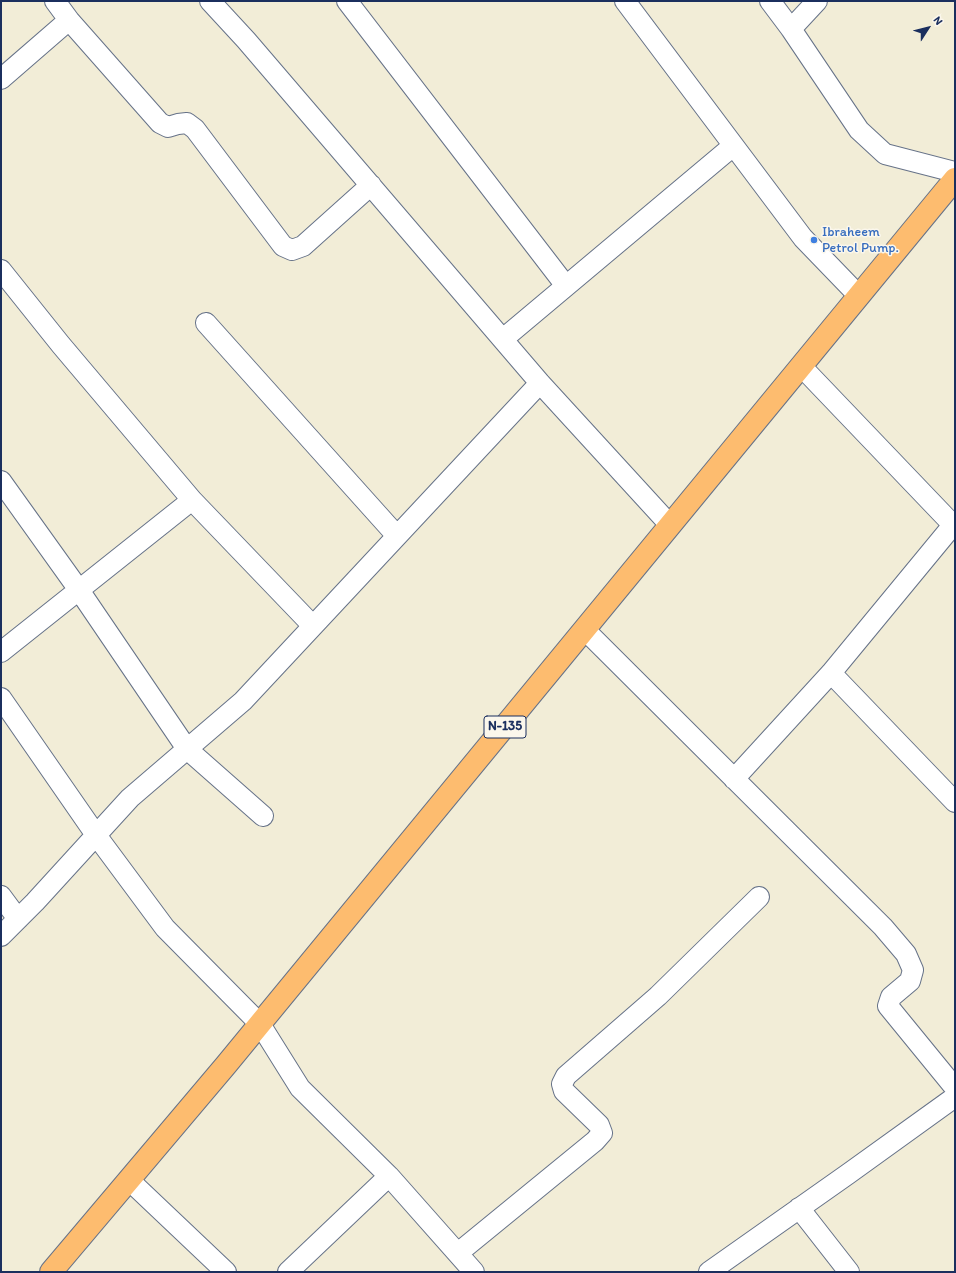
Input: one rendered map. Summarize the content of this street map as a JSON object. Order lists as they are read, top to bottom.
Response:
{
  "streets": {
    "highway": ["N-135"]
  },
  "places": ["Ibraheem Petrol Pump."],
  "north": "top right"
}
